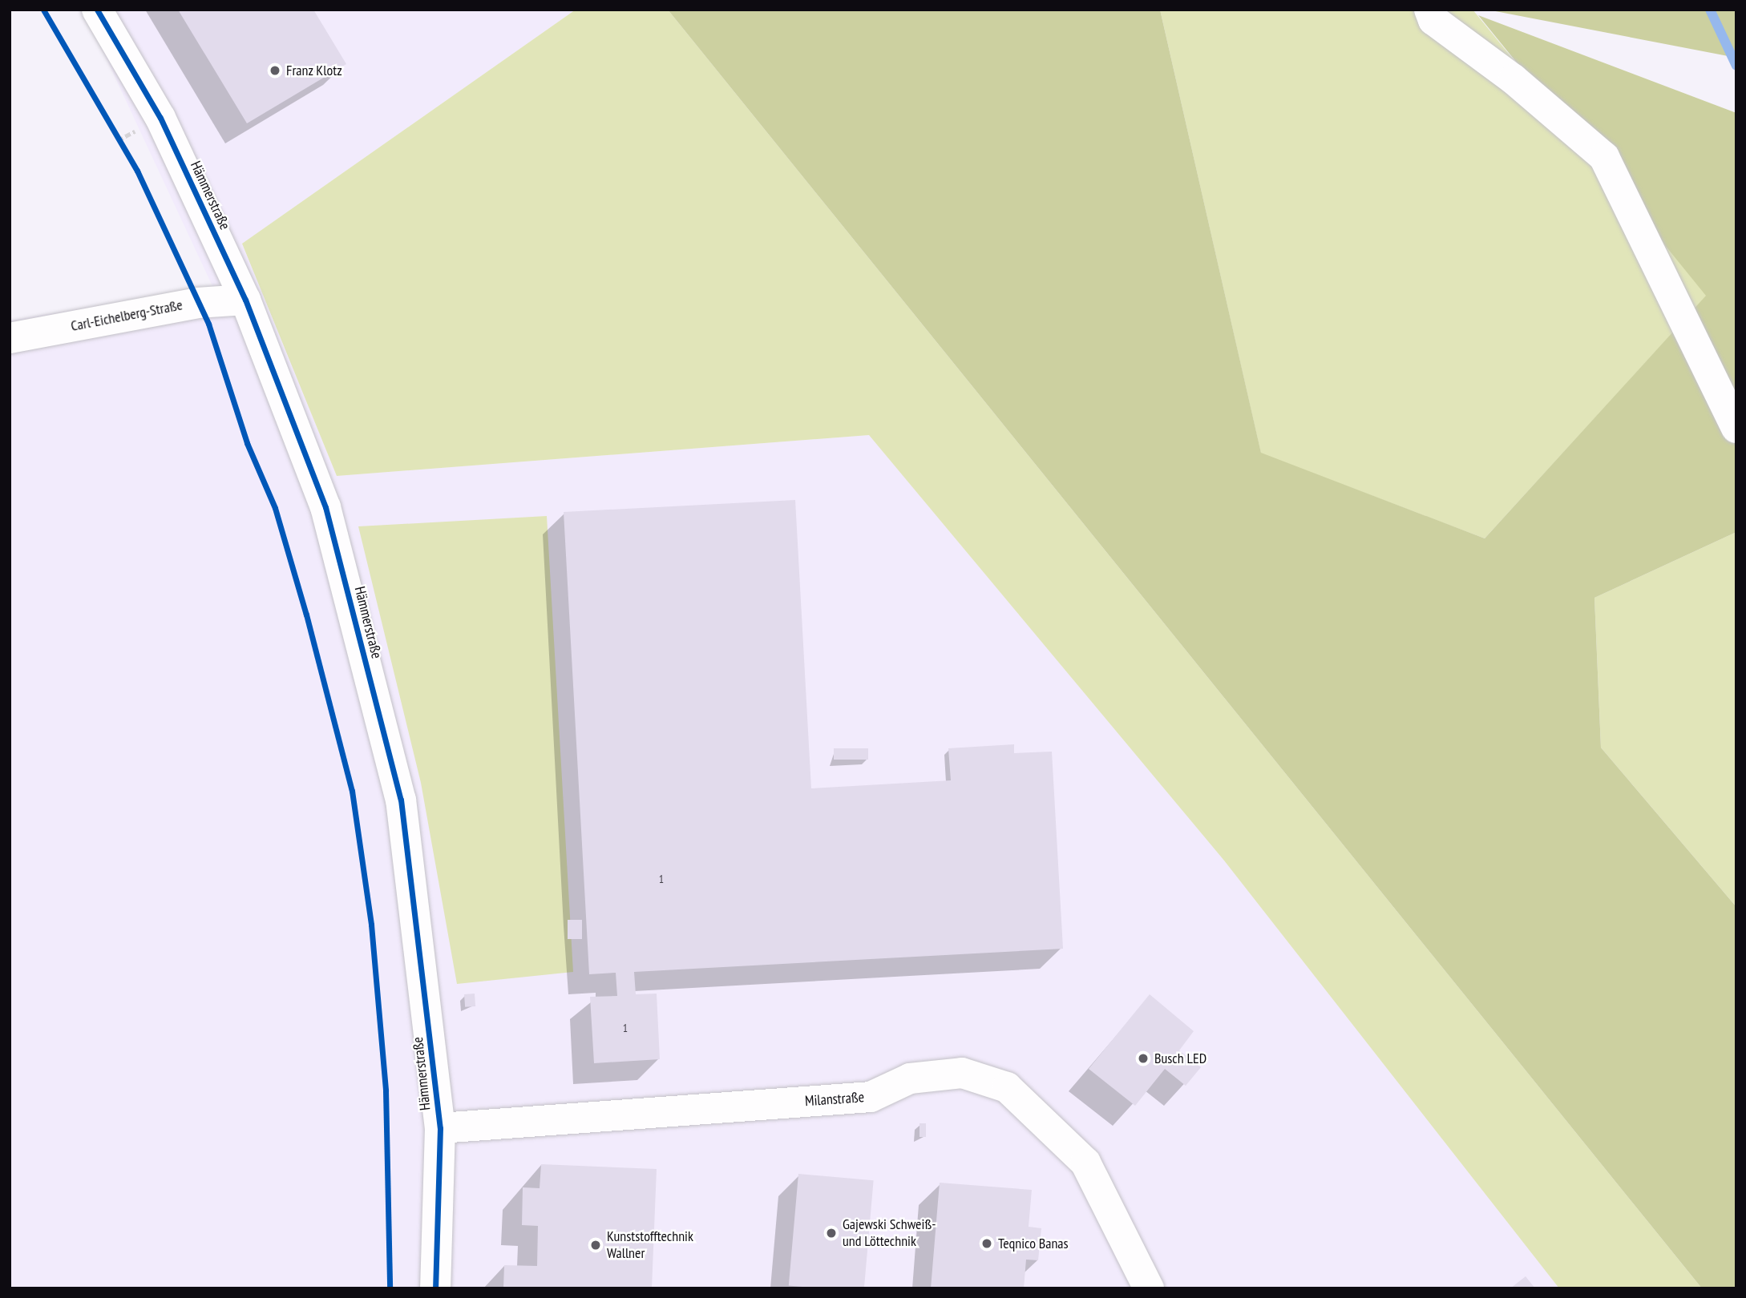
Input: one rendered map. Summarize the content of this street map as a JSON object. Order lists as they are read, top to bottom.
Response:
{
  "streets": {
    "street": ["Hämmerstraße", "Carl-Eichelberg-Straße", "Milanstraße"]
  },
  "crossings": [
    ["Hämmerstraße", "Carl-Eichelberg-Straße"],
    ["Hämmerstraße", "Milanstraße"]
  ],
  "places": [
    "Franz Klotz",
    "Busch LED",
    "Gajewski Schweiß- und Löttechnik",
    "Teqnico Banas",
    "Kunststofftechnik Wallner"
  ],
  "house_numbers": ["1", "1"]
}
